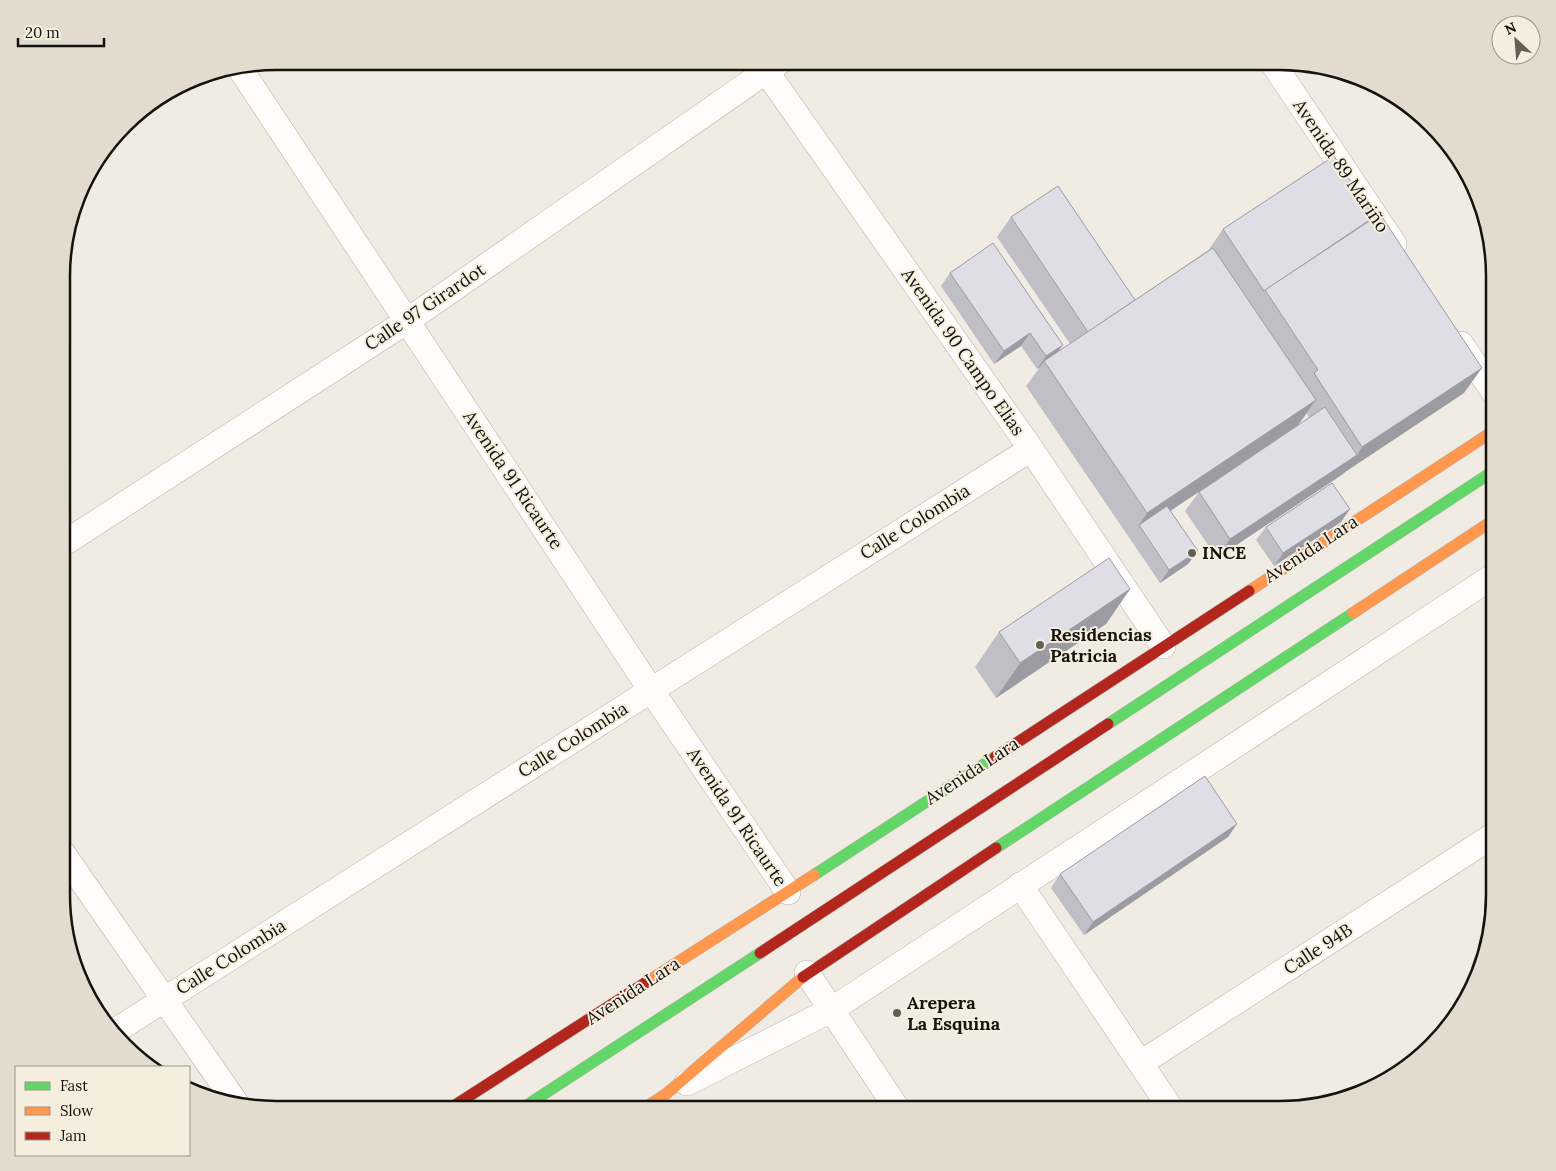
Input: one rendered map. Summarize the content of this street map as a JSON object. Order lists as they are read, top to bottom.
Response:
{
  "streets": {
    "street": [
      "Avenida 89 Mariño",
      "Calle 97 Girardot",
      "Avenida 90 Campo Elias",
      "Avenida 91 Ricaurte",
      "Calle Colombia",
      "Avenida Lara",
      "Calle 94B"
    ]
  },
  "crossings": [
    ["Calle 97 Girardot", "Avenida 91 Ricaurte"],
    ["Avenida 90 Campo Elias", "Calle Colombia"],
    ["Avenida 90 Campo Elias", "Avenida Lara"],
    ["Avenida 91 Ricaurte", "Calle Colombia"],
    ["Avenida 91 Ricaurte", "Avenida Lara"]
  ],
  "places": ["INCE", "Residencias Patricia", "Arepera La Esquina"],
  "legend": ["Fast", "Slow", "Jam"],
  "scale_bar": "20 m",
  "north": "top left"
}
